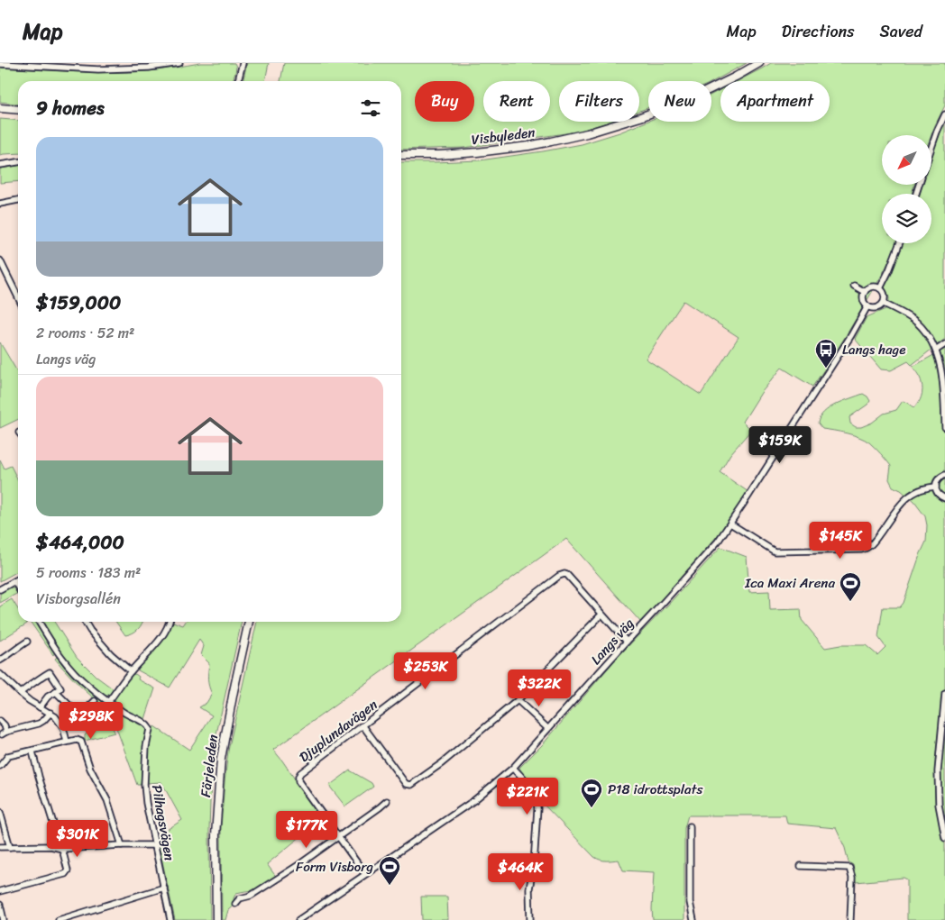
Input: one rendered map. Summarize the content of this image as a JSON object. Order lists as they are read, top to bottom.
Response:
{
  "streets": {
    "main road": ["Visbyleden", "Färjeleden"],
    "street": ["Langs väg", "Djuplundavägen", "Pilhagsvägen"]
  },
  "crossings": [
    ["Langs väg", "Djuplundavägen"]
  ],
  "places": {
    "bus stop": ["Langs hage"],
    "sports": ["Ica Maxi Arena", "P18 idrottsplats", "Form Visborg"]
  },
  "north": "bottom left",
  "page": {
    "header": "Map",
    "nav": ["Map", "Directions", "Saved"],
    "chip": [
      "Buy",
      "Rent",
      "Filters",
      "New",
      "Apartment"
    ],
    "heading": "9 homes",
    "list": [
      {
        "name": "$159,000",
        "note": "2 rooms · 52 m² · Langs väg"
      },
      {
        "name": "$464,000",
        "note": "5 rooms · 183 m² · Visborgsallén"
      }
    ],
    "price": [
      "$159K",
      "$145K",
      "$253K",
      "$322K",
      "$298K",
      "$221K",
      "$177K",
      "$301K",
      "$464K"
    ]
  }
}
